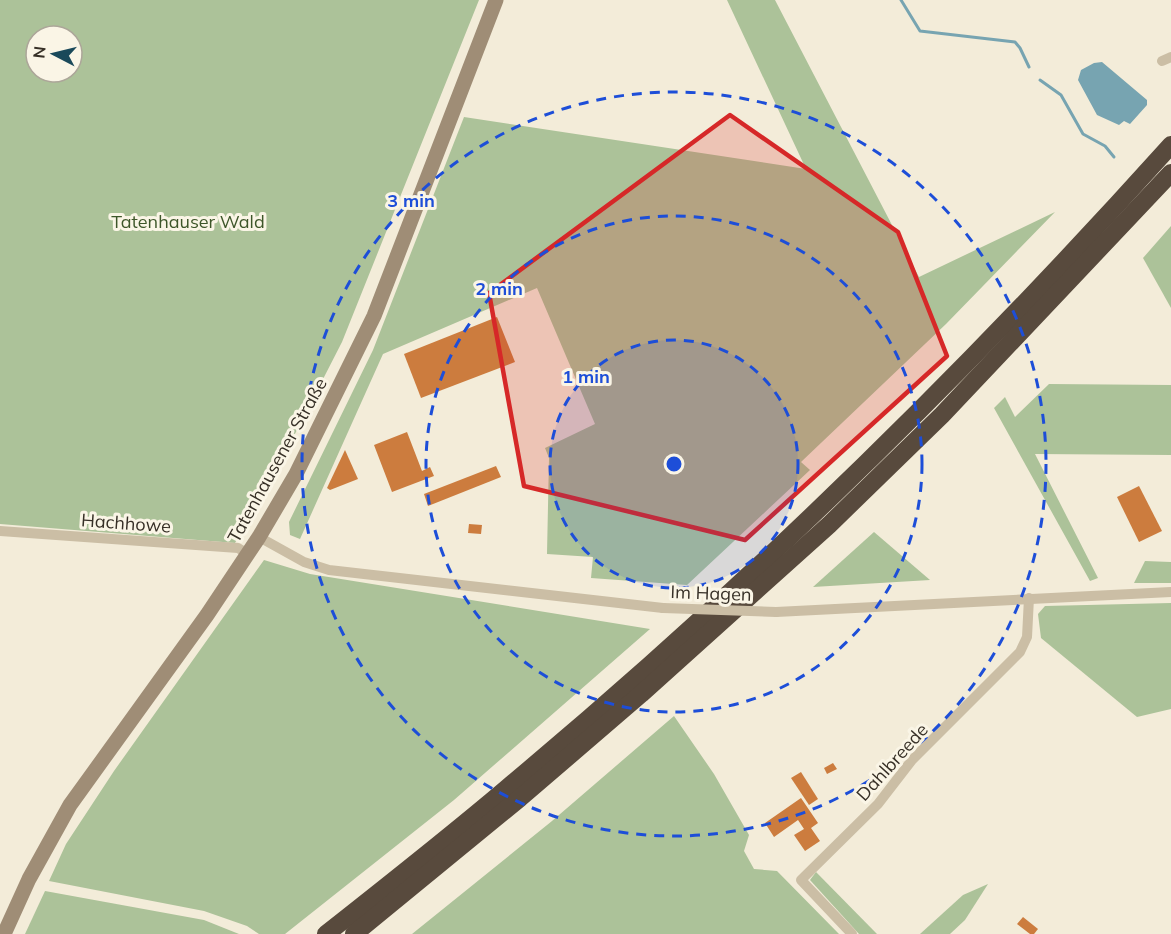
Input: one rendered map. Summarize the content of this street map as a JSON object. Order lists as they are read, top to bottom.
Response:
{
  "streets": {
    "street": [
      "Tatenhausener Straße",
      "Hachhowe",
      "Im Hagen",
      "Dahlbreede"
    ]
  },
  "crossings": [
    ["Tatenhausener Straße", "Hachhowe"],
    ["Tatenhausener Straße", "Im Hagen"],
    ["Im Hagen", "Dahlbreede"]
  ],
  "parks": ["Tatenhauser Wald"],
  "north": "left",
  "rings": ["3 min", "2 min", "1 min"]
}
